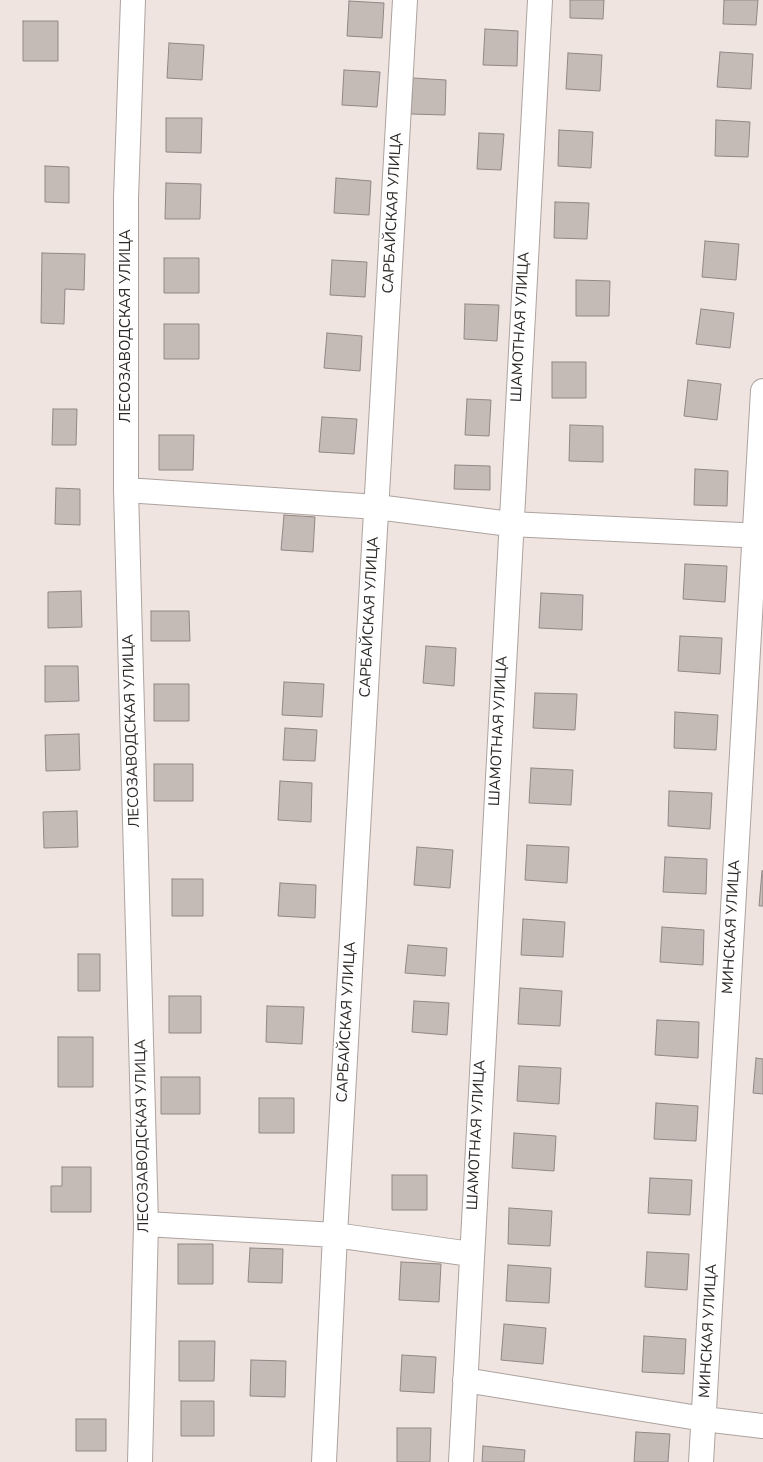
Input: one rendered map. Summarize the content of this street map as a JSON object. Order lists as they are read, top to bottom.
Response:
{
  "streets": {
    "street": [
      "САРБАЙСКАЯ УЛИЦА",
      "ЛЕСОЗАВОДСКАЯ УЛИЦА",
      "ШАМОТНАЯ УЛИЦА",
      "МИНСКАЯ УЛИЦА"
    ]
  }
}
